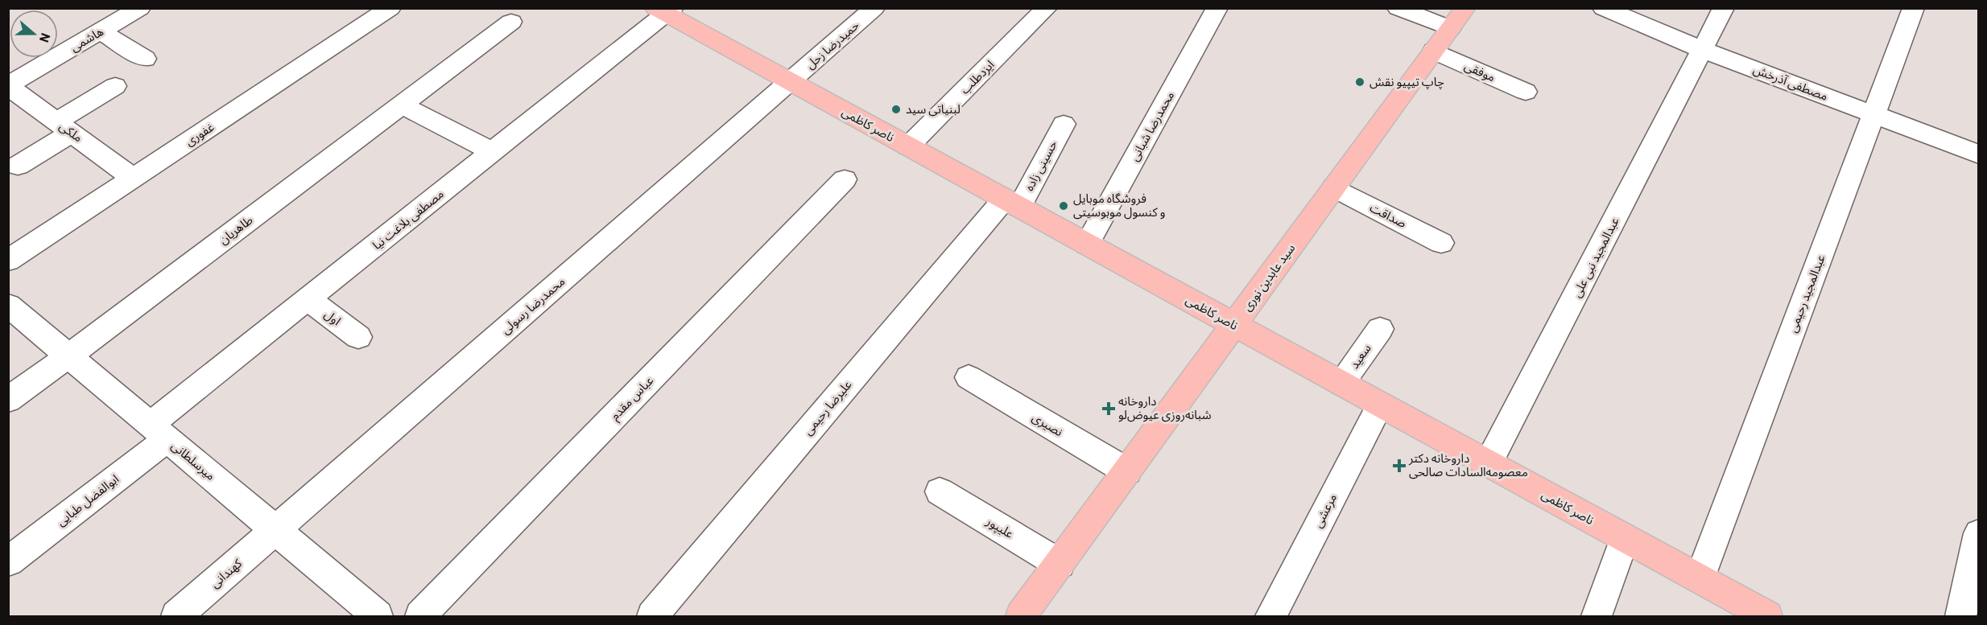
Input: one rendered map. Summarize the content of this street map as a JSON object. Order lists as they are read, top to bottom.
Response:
{
  "streets": {
    "main road": ["ناصر کاظمی", "سید عابدین نوری"],
    "street": [
      "هاشمی",
      "حمیدرضا زحل",
      "موفقی",
      "ایزدطلب",
      "مصطفی آذرخش",
      "محمدرضا شبانی",
      "ملکی",
      "غفوری",
      "حسینی زاده",
      "صداقت",
      "مصطفی بلاغت نیا",
      "طاهریان",
      "عبدالمجید نبی علی",
      "عبدالمجید رحیمی",
      "محمدرضا رسولی",
      "اول",
      "سعید",
      "عباس مقدم",
      "علیرضا رحیمی",
      "نصیری",
      "میرسلطانی",
      "ابوالفضل طبایی",
      "مرعشی",
      "علیپور",
      "کهندانی"
    ]
  },
  "crossings": [
    ["هاشمی", "ملکی"],
    ["حمیدرضا زحل", "ناصر کاظمی"],
    ["حمیدرضا زحل", "محمدرضا رسولی"],
    ["موفقی", "سید عابدین نوری"],
    ["ایزدطلب", "ناصر کاظمی"],
    ["مصطفی آذرخش", "عبدالمجید نبی علی"],
    ["مصطفی آذرخش", "عبدالمجید رحیمی"],
    ["ناصر کاظمی", "محمدرضا شبانی"],
    ["ناصر کاظمی", "حسینی زاده"],
    ["ناصر کاظمی", "مصطفی بلاغت نیا"],
    ["ناصر کاظمی", "عبدالمجید نبی علی"],
    ["ناصر کاظمی", "سید عابدین نوری"],
    ["ناصر کاظمی", "عبدالمجید رحیمی"],
    ["ناصر کاظمی", "محمدرضا رسولی"],
    ["ناصر کاظمی", "سعید"],
    ["ناصر کاظمی", "علیرضا رحیمی"],
    ["ناصر کاظمی", "مرعشی"],
    ["ملکی", "غفوری"],
    ["حسینی زاده", "علیرضا رحیمی"],
    ["صداقت", "سید عابدین نوری"],
    ["مصطفی بلاغت نیا", "اول"],
    ["مصطفی بلاغت نیا", "میرسلطانی"],
    ["مصطفی بلاغت نیا", "ابوالفضل طبایی"],
    ["طاهریان", "میرسلطانی"],
    ["سید عابدین نوری", "نصیری"],
    ["سید عابدین نوری", "علیپور"],
    ["محمدرضا رسولی", "میرسلطانی"],
    ["محمدرضا رسولی", "کهندانی"],
    ["میرسلطانی", "ابوالفضل طبایی"],
    ["میرسلطانی", "کهندانی"]
  ],
  "places": {
    "other": ["چاپ تیپیو نقش", "لبنیاتی سید", "فروشگاه موبایل و کنسول موبوسیتی"],
    "health": ["داروخانه شبانه‌روزی عیوض‌لو", "داروخانه دکتر معصومه‌السادات صالحی"]
  },
  "north": "right"
}
